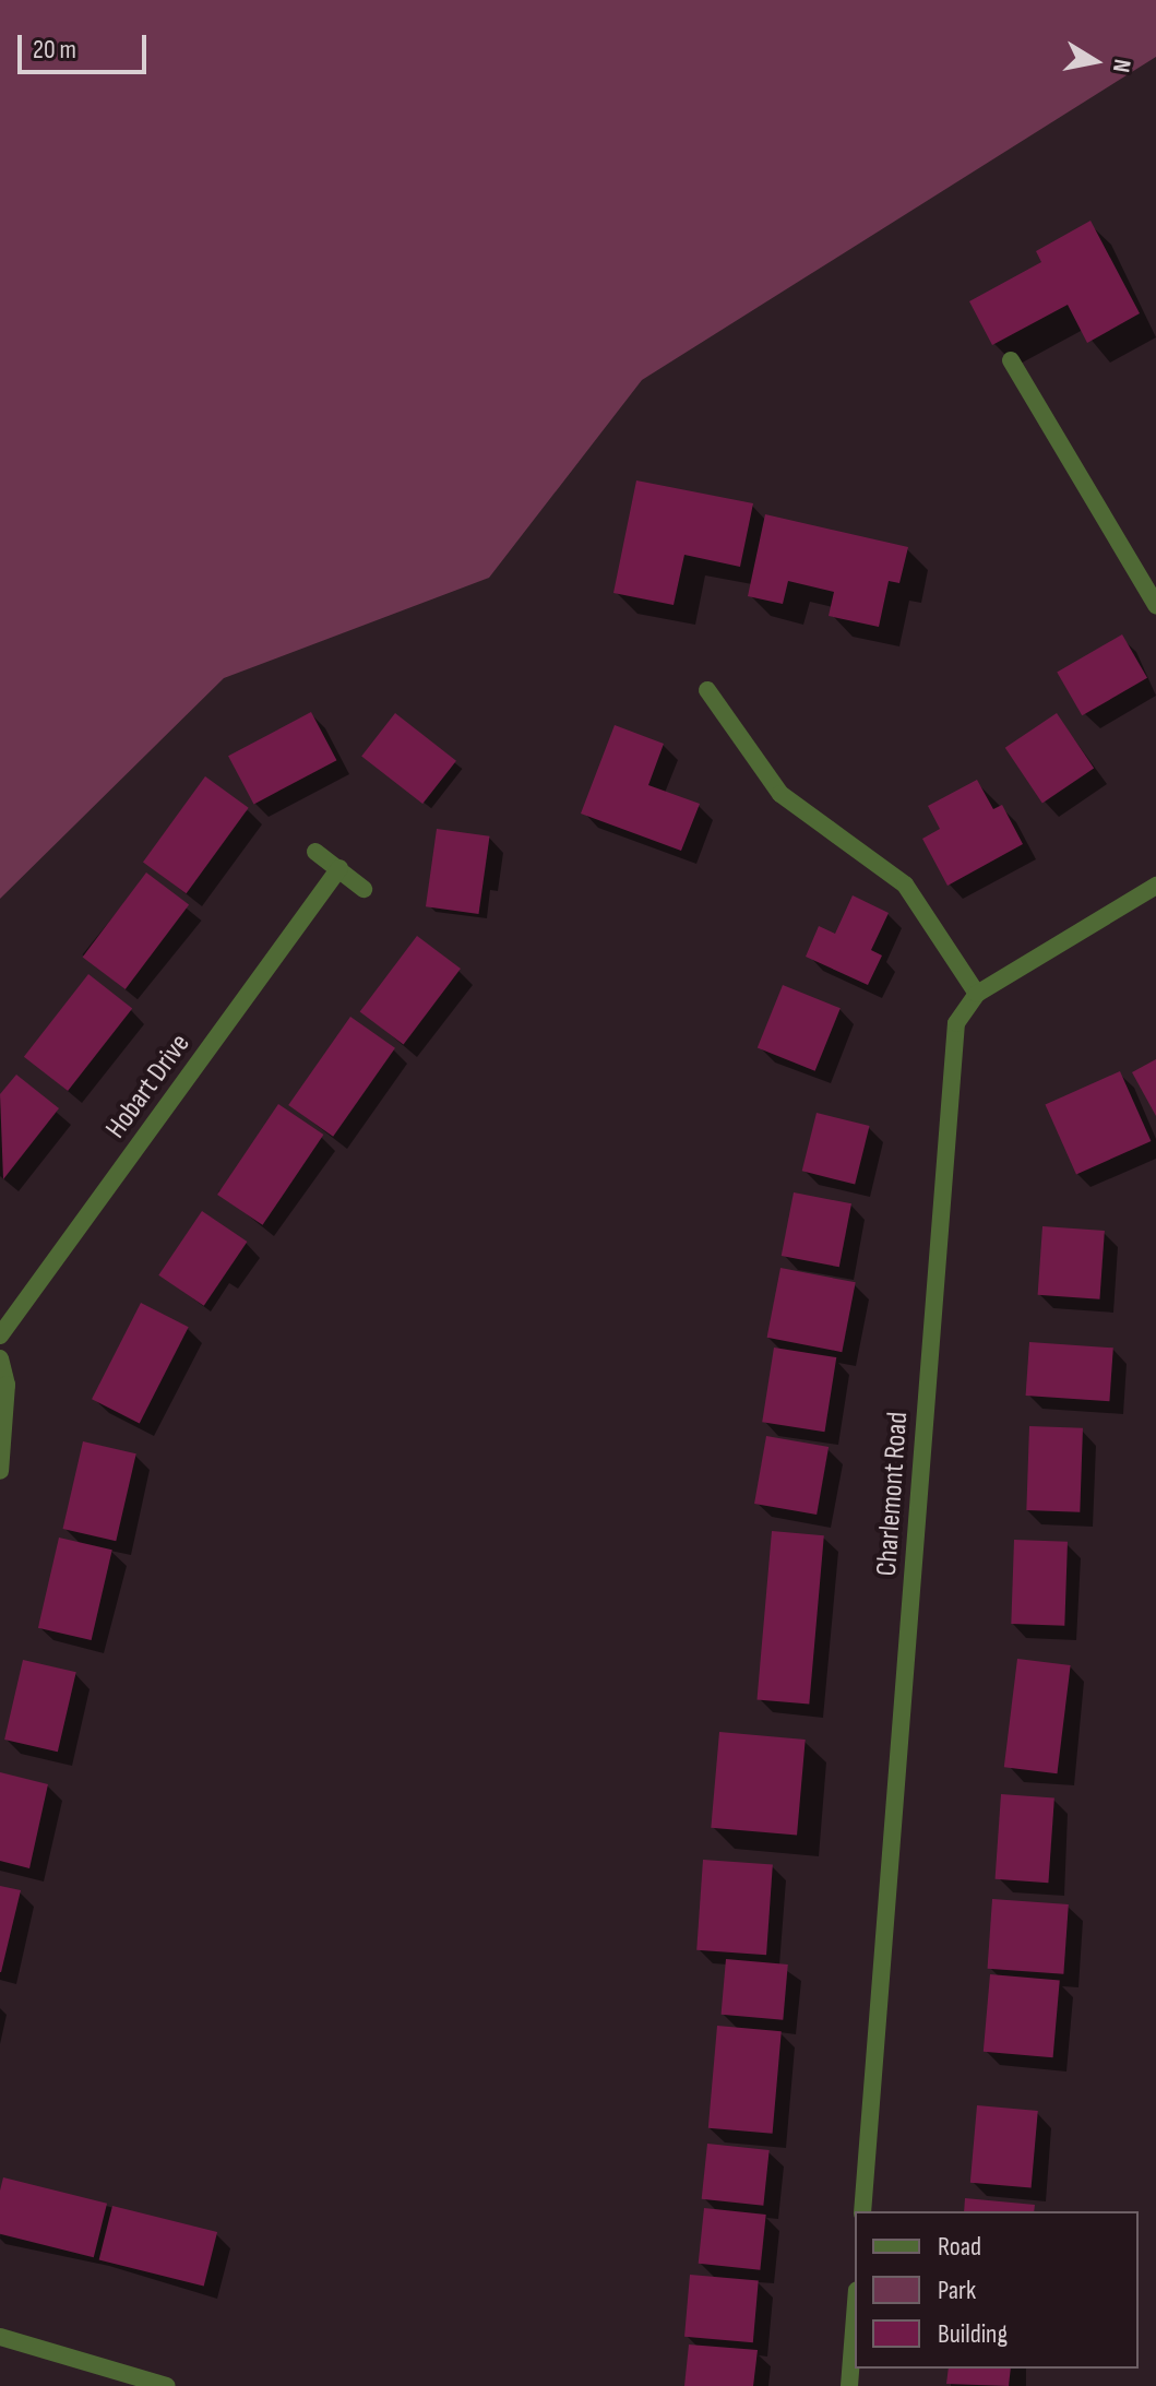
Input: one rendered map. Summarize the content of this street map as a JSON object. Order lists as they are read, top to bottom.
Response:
{
  "streets": {
    "street": ["Hobart Drive", "Charlemont Road"]
  },
  "legend": ["Road", "Park", "Building"],
  "scale_bar": "20 m",
  "north": "right"
}
